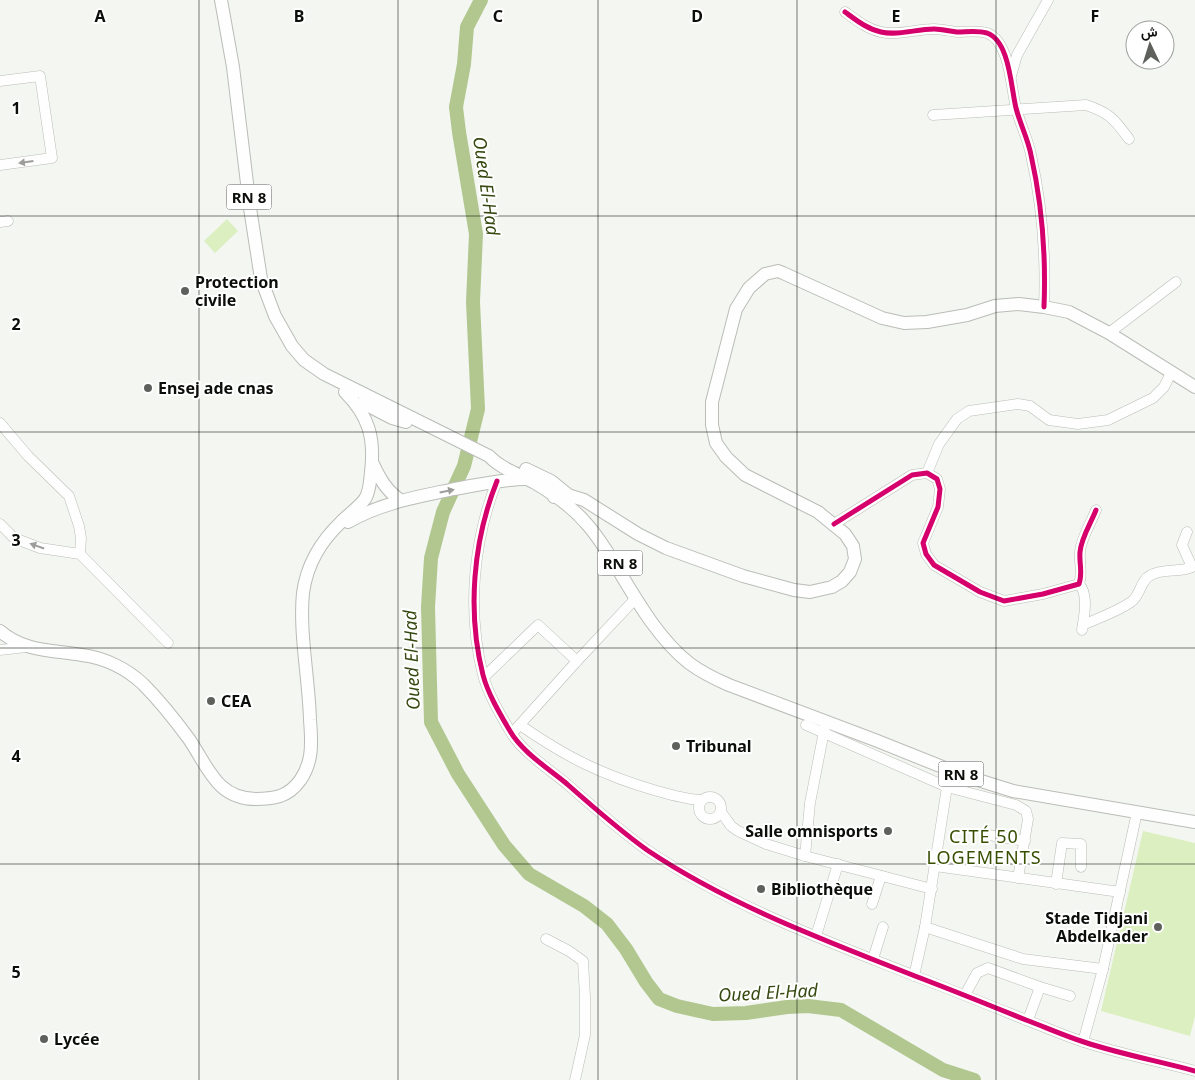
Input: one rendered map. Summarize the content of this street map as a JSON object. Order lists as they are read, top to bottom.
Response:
{
  "streets": {
    "main road": ["RN 8"]
  },
  "districts": ["CITÉ 50 LOGEMENTS"],
  "water": ["Oued El-Had"],
  "places": [
    "Protection civile",
    "Ensej ade cnas",
    "CEA",
    "Tribunal",
    "Salle omnisports",
    "Bibliothèque",
    "Stade Tidjani Abdelkader",
    "Lycée"
  ],
  "north": "top",
  "grid": {
    "columns": [
      "A",
      "B",
      "C",
      "D",
      "E",
      "F"
    ],
    "rows": [
      "1",
      "2",
      "3",
      "4",
      "5"
    ]
  }
}
